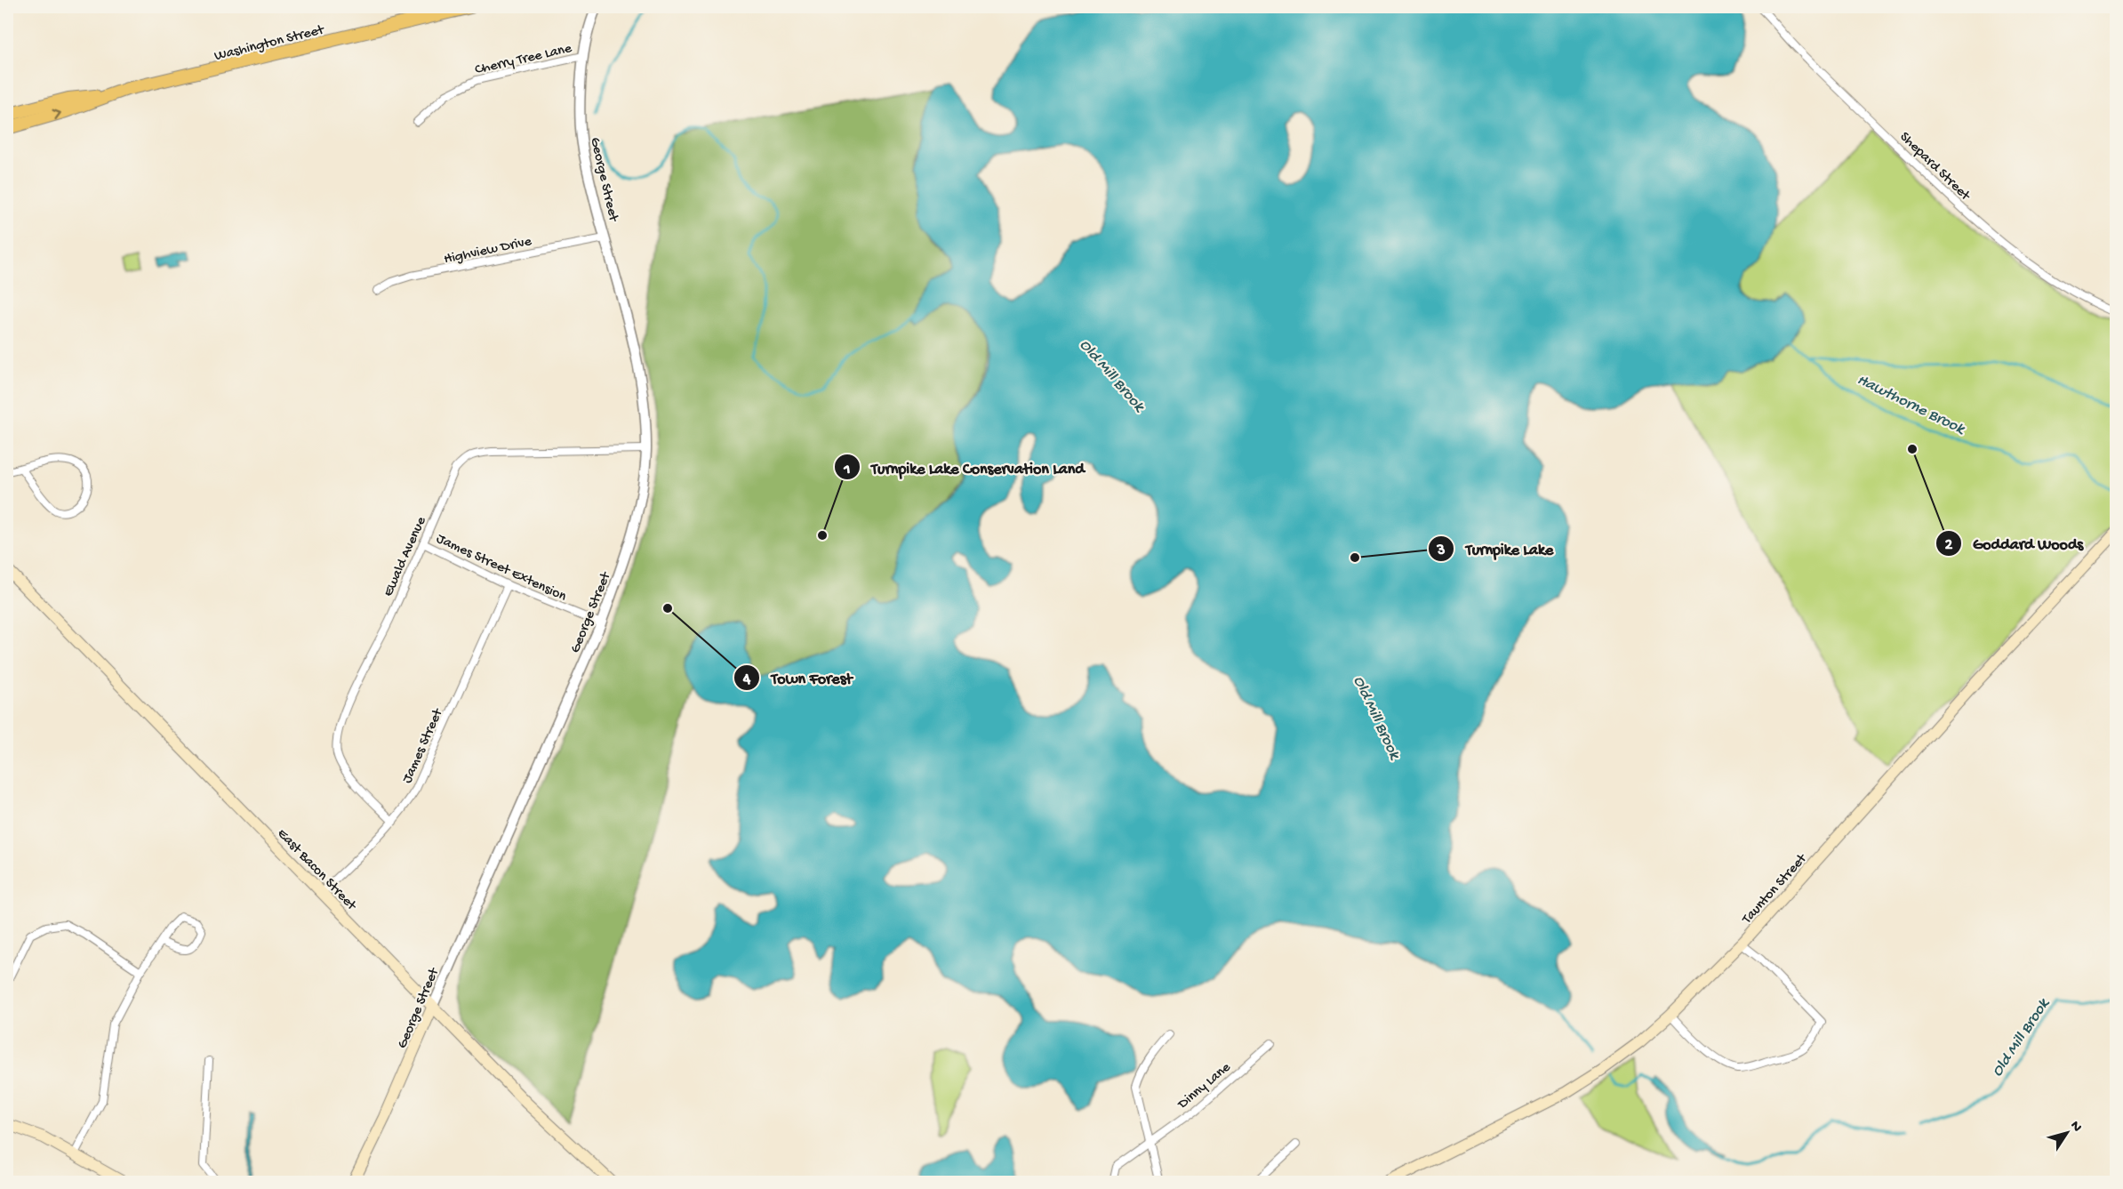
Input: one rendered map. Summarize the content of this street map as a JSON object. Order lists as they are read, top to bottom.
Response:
{
  "streets": {
    "main road": [
      "Washington Street",
      "George Street",
      "East Bacon Street",
      "Taunton Street"
    ],
    "street": [
      "Cherry Tree Lane",
      "Shepard Street",
      "Highview Drive",
      "Ewald Avenue",
      "James Street Extension",
      "James Street",
      "Dinny Lane"
    ]
  },
  "crossings": [
    ["Cherry Tree Lane", "George Street"],
    ["George Street", "Highview Drive"],
    ["George Street", "Ewald Avenue"],
    ["George Street", "James Street Extension"],
    ["George Street", "East Bacon Street"],
    ["Ewald Avenue", "James Street Extension"],
    ["Ewald Avenue", "James Street"],
    ["James Street Extension", "James Street"],
    ["James Street", "East Bacon Street"]
  ],
  "water": ["Old Mill Brook", "Hawthorne Brook"],
  "places": [
    "Goddard Woods",
    "Turnpike Lake Conservation Land",
    "Turnpike Lake",
    "Town Forest"
  ],
  "north": "top right"
}
